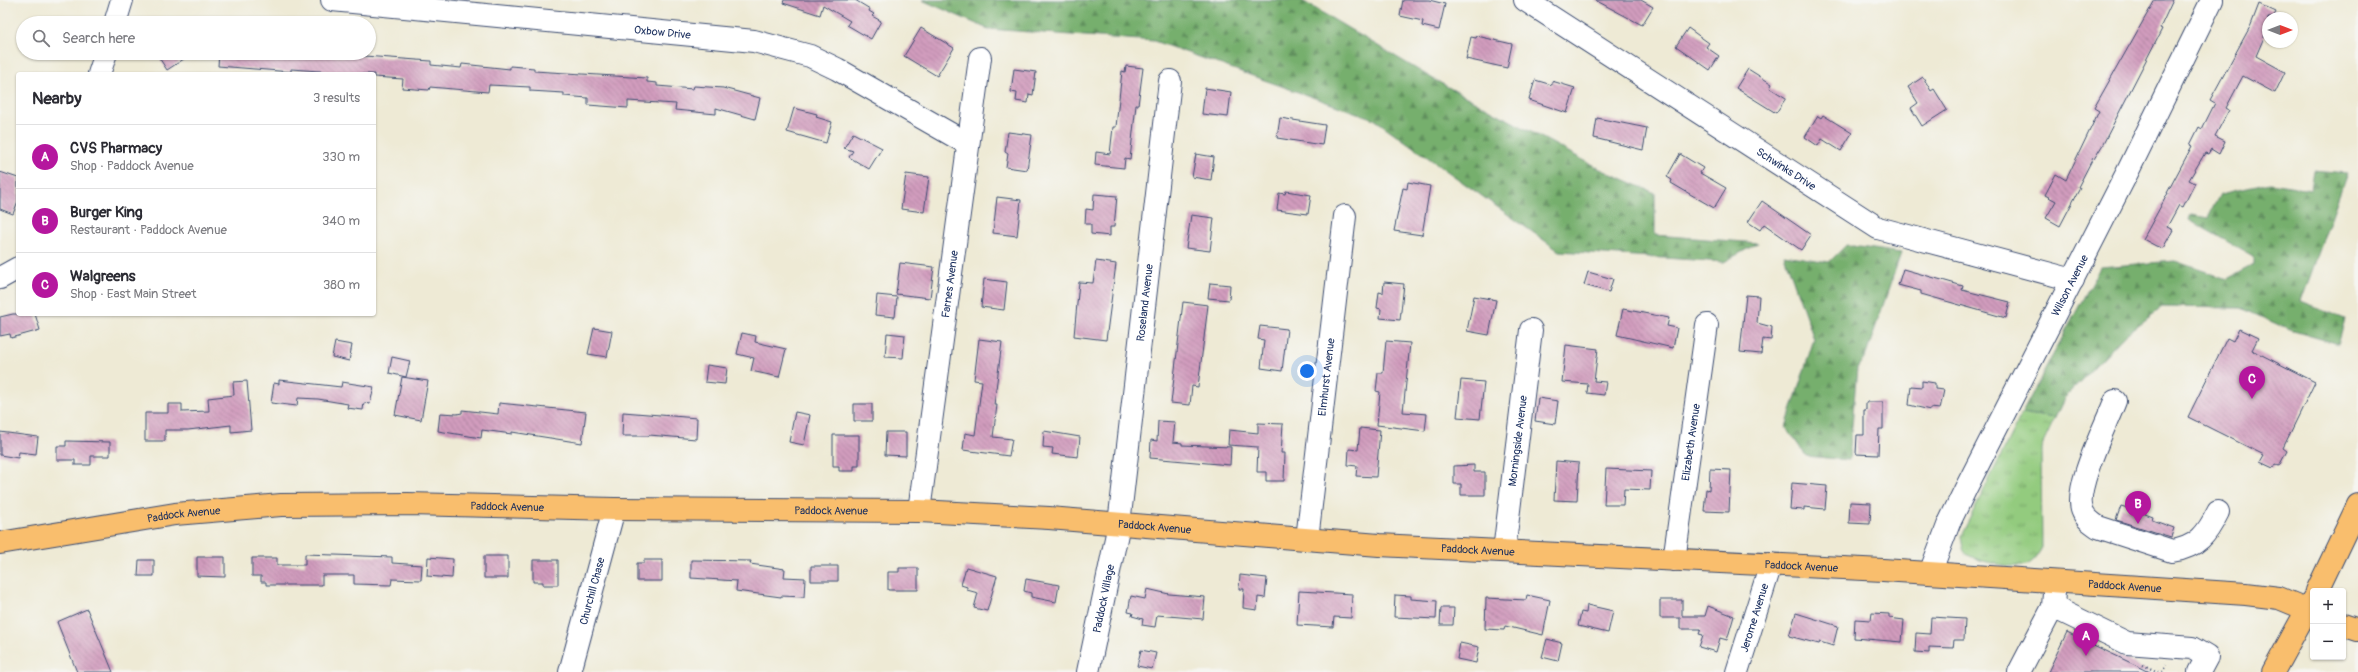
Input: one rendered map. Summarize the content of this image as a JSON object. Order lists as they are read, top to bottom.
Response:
{
  "streets": {
    "main road": ["Paddock Avenue"],
    "street": [
      "Oxbow Drive",
      "Schwinks Drive",
      "Farnes Avenue",
      "Wilson Avenue",
      "Roseland Avenue",
      "Elmhurst Avenue",
      "Morningside Avenue",
      "Elizabeth Avenue",
      "Churchill Chase",
      "Paddock Village",
      "Jerome Avenue"
    ]
  },
  "crossings": [
    ["Oxbow Drive", "Farnes Avenue"],
    ["Schwinks Drive", "Wilson Avenue"],
    ["Farnes Avenue", "Paddock Avenue"],
    ["Wilson Avenue", "Paddock Avenue"],
    ["Roseland Avenue", "Paddock Avenue"],
    ["Roseland Avenue", "Paddock Village"],
    ["Elmhurst Avenue", "Paddock Avenue"],
    ["Morningside Avenue", "Paddock Avenue"],
    ["Elizabeth Avenue", "Paddock Avenue"],
    ["Paddock Avenue", "Churchill Chase"],
    ["Paddock Avenue", "Paddock Village"],
    ["Paddock Avenue", "Jerome Avenue"]
  ],
  "north": "right",
  "page": {
    "search": "Search here",
    "heading": ["Nearby", "3 results"],
    "list": [
      {
        "mark": "A",
        "name": "CVS Pharmacy",
        "note": "Shop · Paddock Avenue",
        "value": "330 m"
      },
      {
        "mark": "B",
        "name": "Burger King",
        "note": "Restaurant · Paddock Avenue",
        "value": "340 m"
      },
      {
        "mark": "C",
        "name": "Walgreens",
        "note": "Shop · East Main Street",
        "value": "380 m"
      }
    ],
    "pins": ["C", "B", "A"],
    "map_buttons": ["+", "−"]
  }
}
